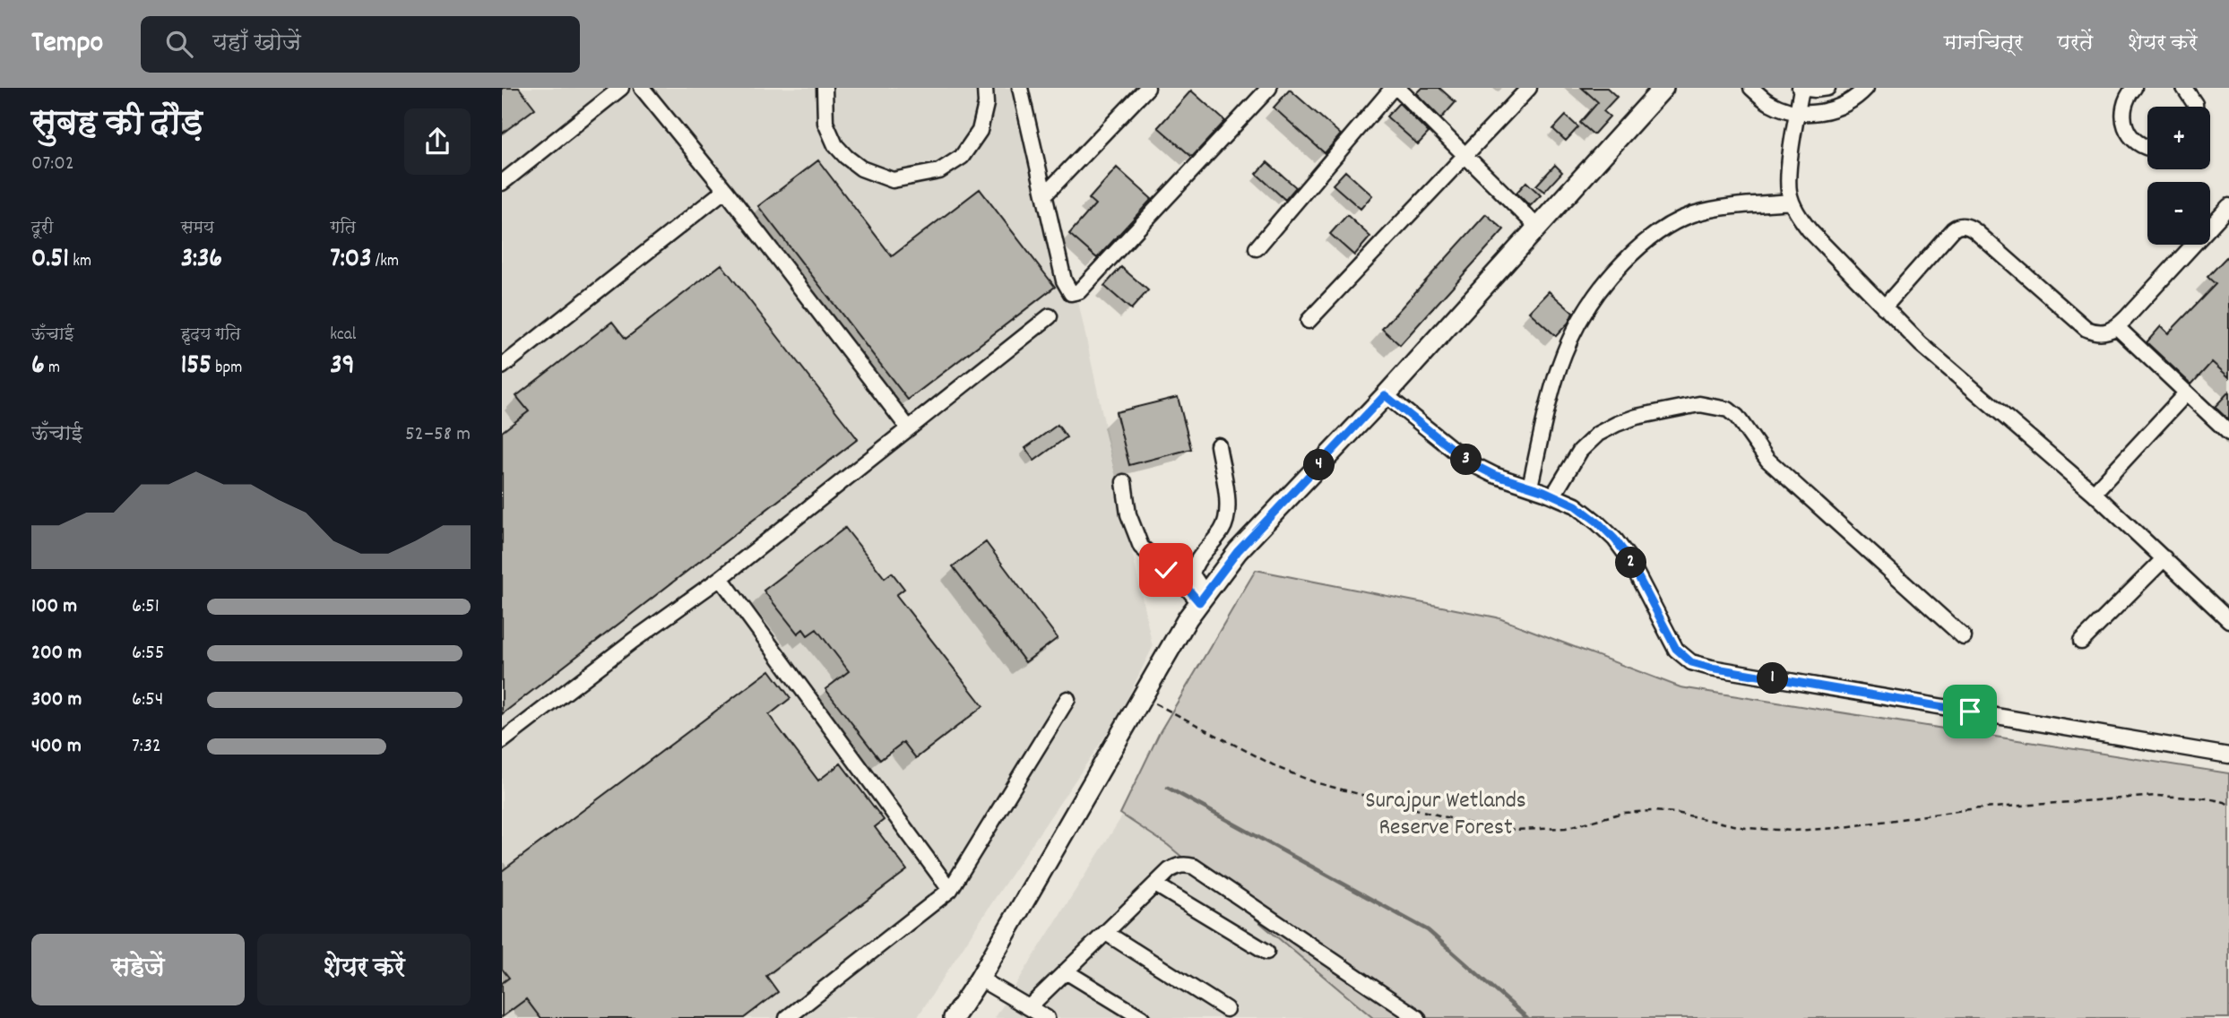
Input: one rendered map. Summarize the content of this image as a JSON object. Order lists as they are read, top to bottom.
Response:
{
  "parks": ["Surajpur Wetlands Reserve Forest"],
  "page": {
    "header": "Tempo",
    "search": "यहाँ खोजें",
    "nav": ["मानचित्र", "परतें", "शेयर करें"],
    "heading": ["सुबह की दौड़", "07:02"],
    "map_buttons": ["+", "−"],
    "stats": [
      ["दूरी", "0.51 km"],
      ["समय", "3:36"],
      ["गति", "7:03 /km"],
      ["ऊँचाई", "6 m"],
      ["हृदय गति", "155 bpm"],
      ["kcal", "39"]
    ],
    "chart": ["ऊँचाई", "52–58 m"],
    "pins": [
      "3",
      "4",
      "2",
      "1"
    ],
    "list": [
      {
        "name": "100 m",
        "note": "6:51"
      },
      {
        "name": "200 m",
        "note": "6:55"
      },
      {
        "name": "300 m",
        "note": "6:54"
      },
      {
        "name": "400 m",
        "note": "7:32"
      }
    ],
    "buttons": ["सहेजें", "शेयर करें"]
  }
}
